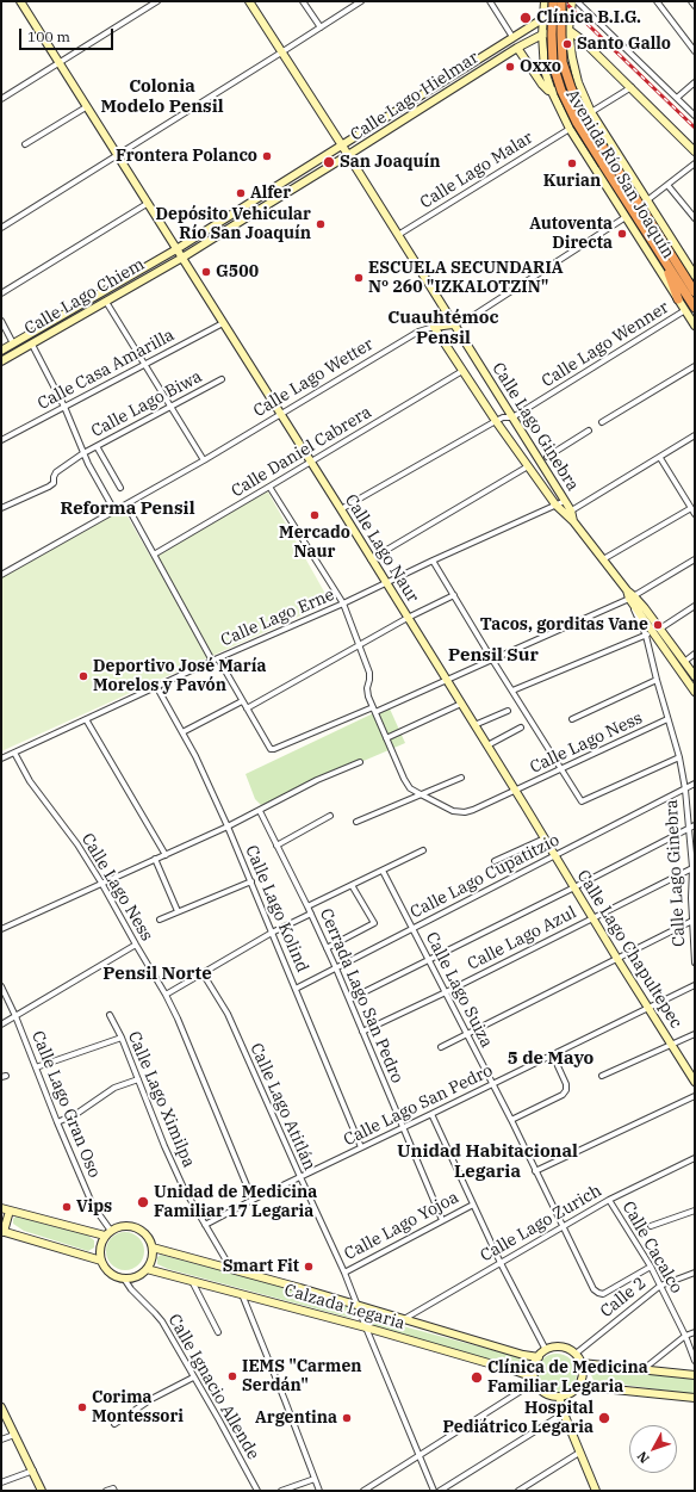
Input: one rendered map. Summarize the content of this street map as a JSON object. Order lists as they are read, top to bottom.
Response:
{
  "streets": {
    "highway": ["Avenida Río San Joaquín"],
    "street": [
      "Calle Lago Hielmar",
      "Calle Lago Malar",
      "Calle Lago Chiem",
      "Calle Lago Wenner",
      "Calle Casa Amarilla",
      "Calle Lago Wetter",
      "Calle Lago Biwa",
      "Calle Lago Ginebra",
      "Calle Daniel Cabrera",
      "Calle Lago Naur",
      "Calle Lago Erne",
      "Calle Lago Ness",
      "Calle Lago Cupatitzio",
      "Calle Lago Kolind",
      "Calle Lago Azul",
      "Calle Lago Chapultepec",
      "Calle Lago Suiza",
      "Cerrada Lago San Pedro",
      "Calle Lago Ximilpa",
      "Calle Lago Gran Oso",
      "Calle Lago San Pedro",
      "Calle Lago Atitlán",
      "Calle Lago Zurich",
      "Calle Lago Yojoa",
      "Calle Cacalco",
      "Calle 2",
      "Calzada Legaria",
      "Calle Ignacio Allende"
    ]
  },
  "crossings": [
    ["Calle Lago Hielmar", "Avenida Río San Joaquín"],
    ["Calle Lago Hielmar", "Calle Lago Chiem"],
    ["Calle Lago Hielmar", "Calle Lago Ginebra"],
    ["Calle Lago Hielmar", "Calle Lago Naur"],
    ["Calle Lago Malar", "Avenida Río San Joaquín"],
    ["Calle Lago Malar", "Calle Lago Ginebra"],
    ["Avenida Río San Joaquín", "Calle Lago Wenner"],
    ["Avenida Río San Joaquín", "Calle Lago Wetter"],
    ["Calle Lago Chiem", "Calle Lago Naur"],
    ["Calle Lago Wenner", "Calle Lago Ginebra"],
    ["Calle Lago Wenner", "Calle Lago Naur"],
    ["Calle Casa Amarilla", "Calle Lago Naur"],
    ["Calle Lago Wetter", "Calle Lago Ginebra"],
    ["Calle Lago Wetter", "Calle Lago Naur"],
    ["Calle Lago Ginebra", "Calle Daniel Cabrera"],
    ["Calle Lago Ginebra", "Calle Lago Erne"],
    ["Calle Lago Ginebra", "Calle Lago Ness"],
    ["Calle Lago Ginebra", "Calle Lago Cupatitzio"],
    ["Calle Lago Ginebra", "Calle Lago Azul"],
    ["Calle Daniel Cabrera", "Calle Lago Naur"],
    ["Calle Daniel Cabrera", "Calle Lago Ness"],
    ["Calle Lago Naur", "Calle Lago Erne"],
    ["Calle Lago Naur", "Calle Lago Ness"],
    ["Calle Lago Naur", "Calle Lago Cupatitzio"],
    ["Calle Lago Naur", "Calle Lago Chapultepec"],
    ["Calle Lago Erne", "Calle Lago Ness"],
    ["Calle Lago Erne", "Calle Lago Kolind"],
    ["Calle Lago Ness", "Calle Lago San Pedro"],
    ["Calle Lago Cupatitzio", "Calle Lago Kolind"],
    ["Calle Lago Cupatitzio", "Calle Lago Chapultepec"],
    ["Calle Lago Cupatitzio", "Calle Lago Suiza"],
    ["Calle Lago Cupatitzio", "Cerrada Lago San Pedro"],
    ["Calle Lago Kolind", "Calle Lago San Pedro"],
    ["Calle Lago Azul", "Calle Lago Chapultepec"],
    ["Calle Lago Azul", "Calle Lago Suiza"],
    ["Calle Lago Azul", "Cerrada Lago San Pedro"],
    ["Calle Lago Chapultepec", "Calle Lago San Pedro"],
    ["Calle Lago Suiza", "Calle Lago San Pedro"],
    ["Calle Lago Suiza", "Calle Lago Zurich"],
    ["Calle Lago Suiza", "Calle Cacalco"],
    ["Cerrada Lago San Pedro", "Calle Lago San Pedro"],
    ["Cerrada Lago San Pedro", "Calle Lago Yojoa"],
    ["Calle Lago Ximilpa", "Calle Lago San Pedro"],
    ["Calle Lago Ximilpa", "Calzada Legaria"],
    ["Calle Lago Gran Oso", "Calzada Legaria"],
    ["Calle Lago Gran Oso", "Calle Ignacio Allende"],
    ["Calle Lago San Pedro", "Calle Lago Atitlán"],
    ["Calle Lago Atitlán", "Calle Lago Yojoa"],
    ["Calle Lago Atitlán", "Calzada Legaria"],
    ["Calle Lago Zurich", "Calle Cacalco"],
    ["Calle Lago Zurich", "Calzada Legaria"],
    ["Calle Cacalco", "Calle 2"],
    ["Calle 2", "Calzada Legaria"],
    ["Calzada Legaria", "Calle Ignacio Allende"]
  ],
  "districts": [
    "Colonia Modelo Pensil",
    "Cuauhtémoc Pensil",
    "Reforma Pensil",
    "Pensil Sur",
    "Pensil Norte",
    "5 de Mayo",
    "Unidad Habitacional Legaria"
  ],
  "places": [
    "Clínica B.I.G.",
    "Santo Gallo",
    "Oxxo",
    "Frontera Polanco",
    "San Joaquín",
    "Kurian",
    "Alfer",
    "Depósito Vehicular Río San Joaquín",
    "Autoventa Directa",
    "G500",
    "ESCUELA SECUNDARIA Nº 260 \"IZKALOTZIN\"",
    "Mercado Naur",
    "Tacos, gorditas Vane",
    "Deportivo José María Morelos y Pavón",
    "Unidad de Medicina Familiar 17 Legaria",
    "Vips",
    "Smart Fit",
    "IEMS \"Carmen Serdán\"",
    "Clínica de Medicina Familiar Legaria",
    "Corima Montessori",
    "Argentina",
    "Hospital Pediátrico Legaria"
  ],
  "scale_bar": "100 m",
  "north": "bottom left"
}
